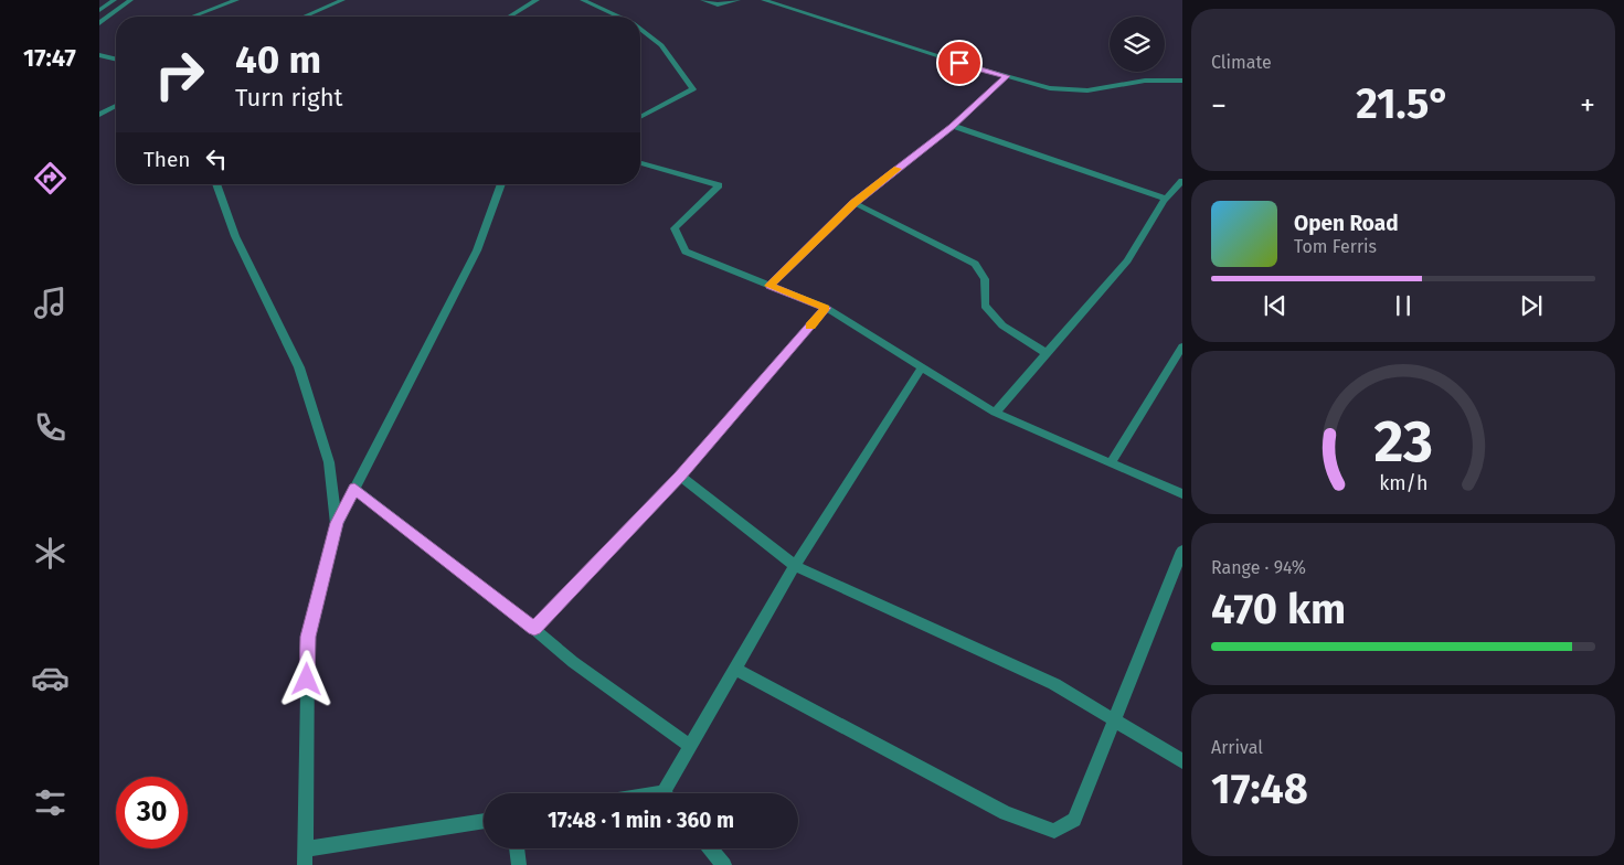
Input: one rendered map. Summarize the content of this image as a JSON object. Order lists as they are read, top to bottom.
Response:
{
  "page": {
    "tabs": "17:47",
    "tile": [
      "Climate",
      ["Range · 94%", "470 km"],
      ["Arrival", "17:48"]
    ],
    "turn": ["40 m", "Turn right"],
    "heat": ["−", "21.5°", "+"],
    "then": "Then",
    "song": ["Open Road", "Tom Ferris"],
    "limit": "30",
    "trip": "17:48 · 1 min · 360 m",
    "gauge": ["23", "km/h"]
  }
}
